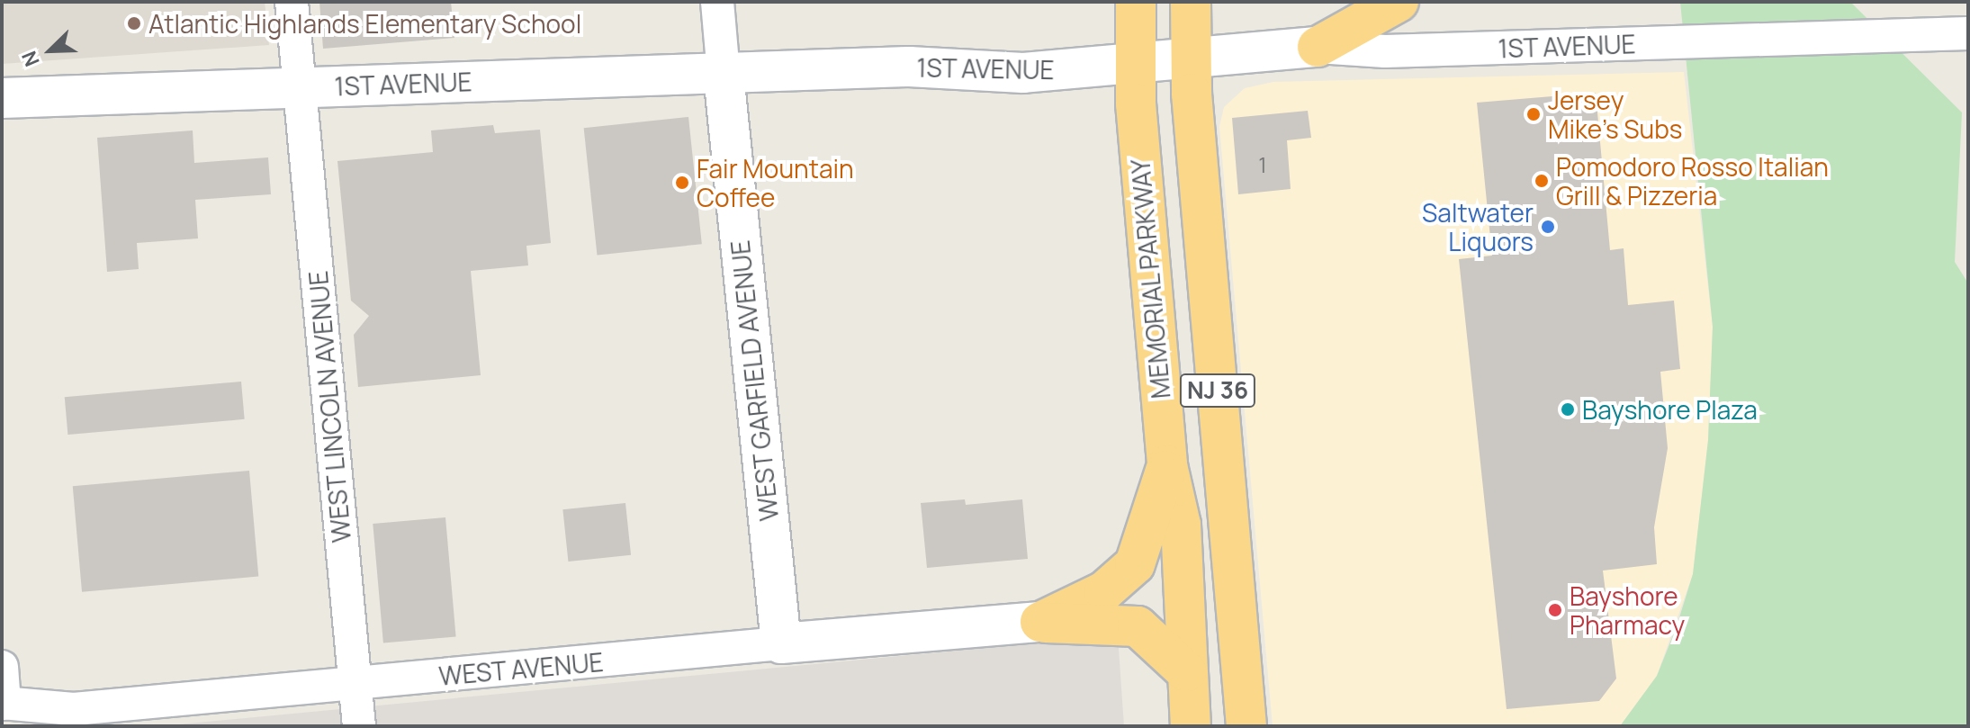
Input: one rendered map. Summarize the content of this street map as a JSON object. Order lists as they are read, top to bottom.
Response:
{
  "streets": {
    "highway": ["MEMORIAL PARKWAY", "NJ 36"],
    "street": [
      "1ST AVENUE",
      "WEST GARFIELD AVENUE",
      "WEST LINCOLN AVENUE",
      "WEST AVENUE"
    ]
  },
  "crossings": [
    ["1ST AVENUE", "MEMORIAL PARKWAY"],
    ["1ST AVENUE", "WEST GARFIELD AVENUE"],
    ["1ST AVENUE", "NJ 36"],
    ["1ST AVENUE", "WEST LINCOLN AVENUE"],
    ["WEST GARFIELD AVENUE", "WEST AVENUE"],
    ["WEST LINCOLN AVENUE", "WEST AVENUE"]
  ],
  "places": [
    "Atlantic Highlands Elementary School",
    "Jersey Mike's Subs",
    "Pomodoro Rosso Italian Grill & Pizzeria",
    "Fair Mountain Coffee",
    "Saltwater Liquors",
    "Bayshore Plaza",
    "Bayshore Pharmacy"
  ],
  "house_numbers": ["1"],
  "north": "bottom left"
}
